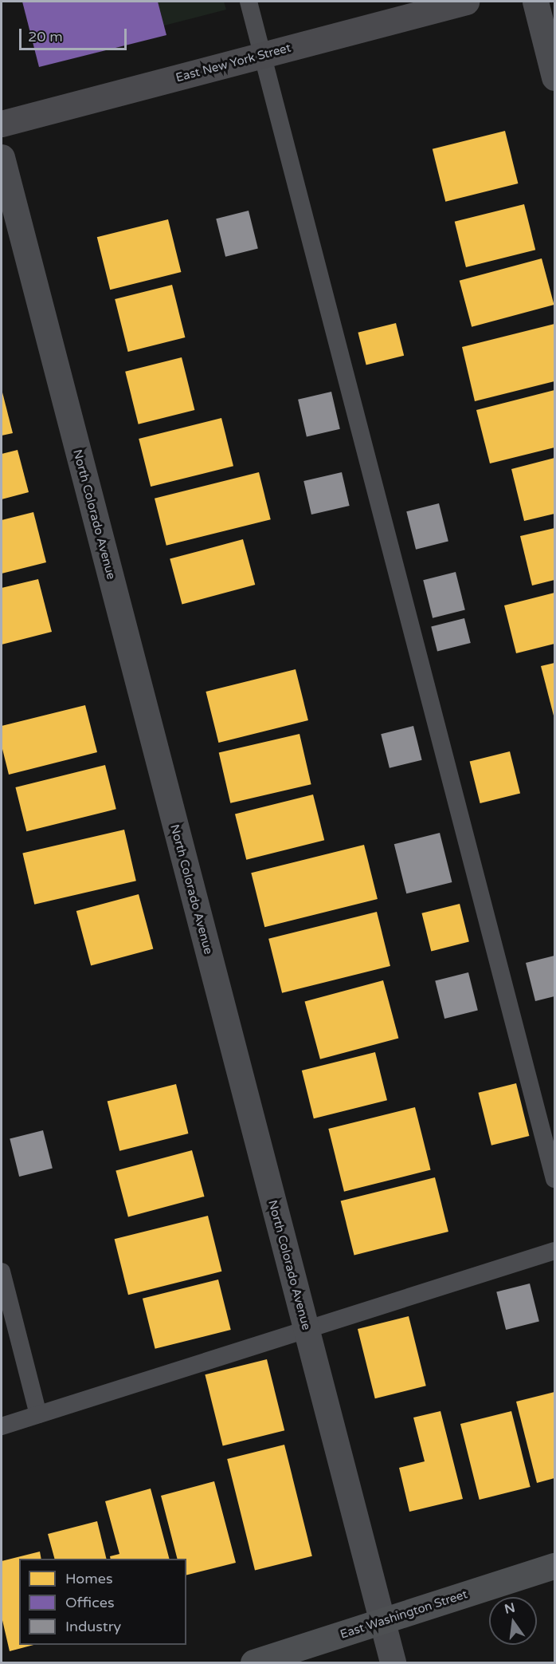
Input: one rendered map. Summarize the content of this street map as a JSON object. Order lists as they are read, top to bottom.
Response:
{
  "streets": {
    "main road": ["East New York Street", "East Washington Street"],
    "street": ["North Colorado Avenue"]
  },
  "crossings": [
    ["North Colorado Avenue", "East Washington Street"]
  ],
  "legend": ["Homes", "Offices", "Industry"],
  "scale_bar": "20 m",
  "north": "top"
}
